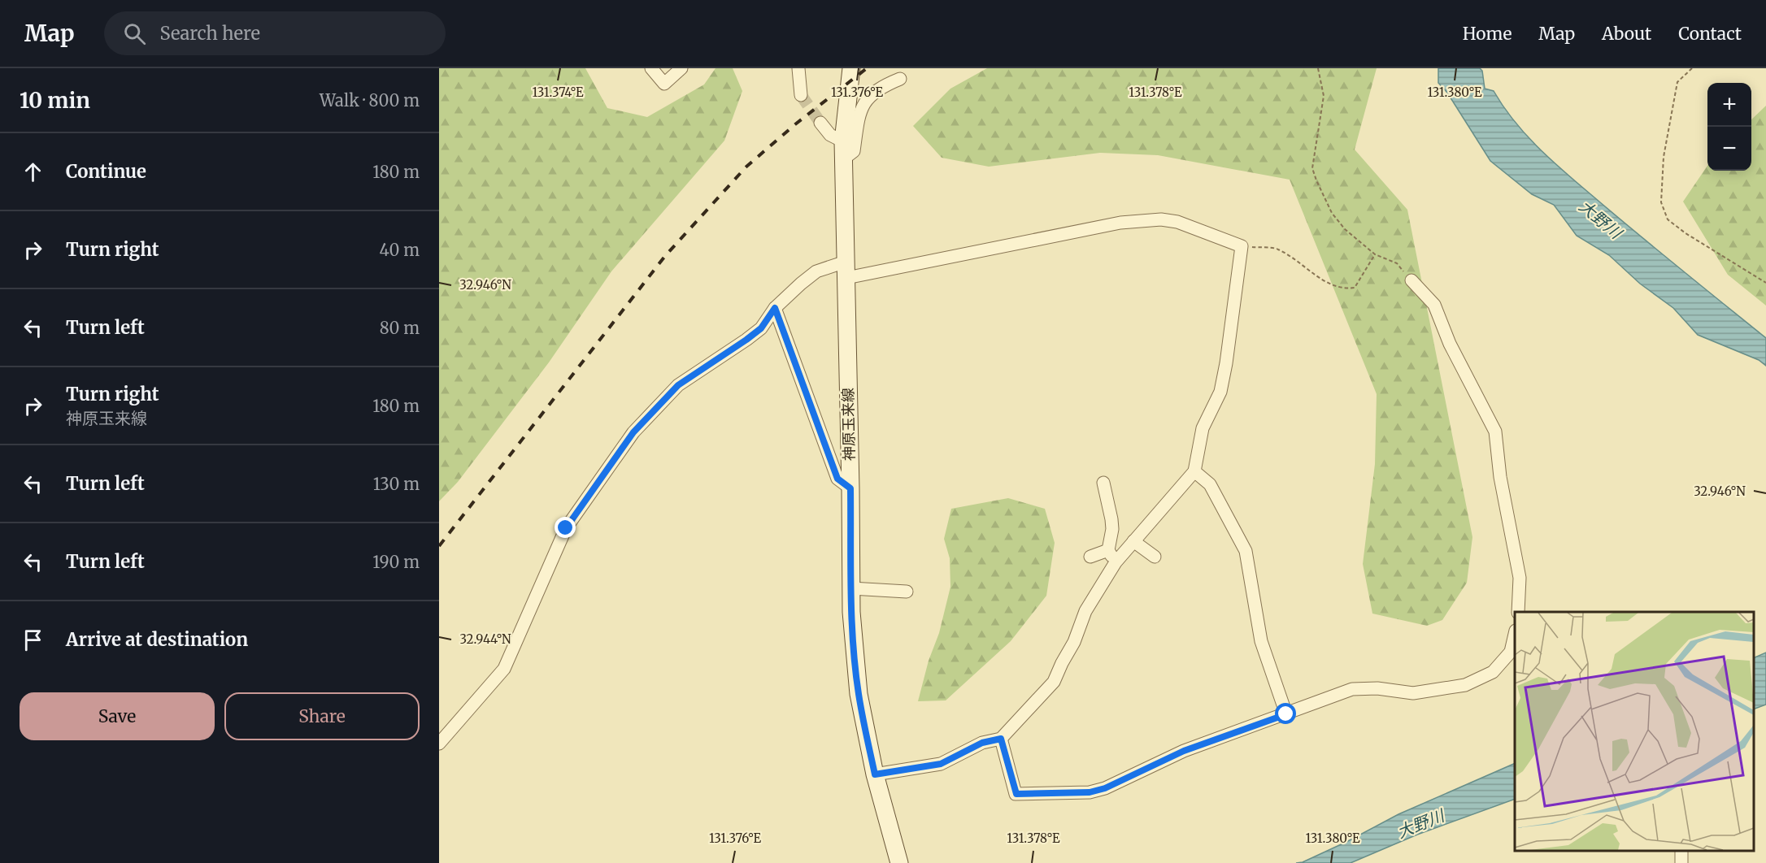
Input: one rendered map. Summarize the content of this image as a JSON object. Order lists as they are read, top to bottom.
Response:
{
  "streets": {
    "main road": ["神原玉来線"]
  },
  "water": ["大野川"],
  "page": {
    "header": "Map",
    "search": "Search here",
    "nav": [
      "Home",
      "Map",
      "About",
      "Contact"
    ],
    "heading": ["10 min", "Walk · 800 m"],
    "map_buttons": ["+", "−"],
    "list": [
      ["Continue", "180 m"],
      ["Turn right", "40 m"],
      ["Turn left", "80 m"],
      ["Turn right", "神原玉来線", "180 m"],
      ["Turn left", "130 m"],
      ["Turn left", "190 m"],
      "Arrive at destination"
    ],
    "buttons": ["Save", "Share"]
  },
  "coordinates": [
    "131.374°E",
    "131.376°E",
    "131.378°E",
    "131.380°E",
    "32.946°N",
    "32.944°N"
  ]
}
